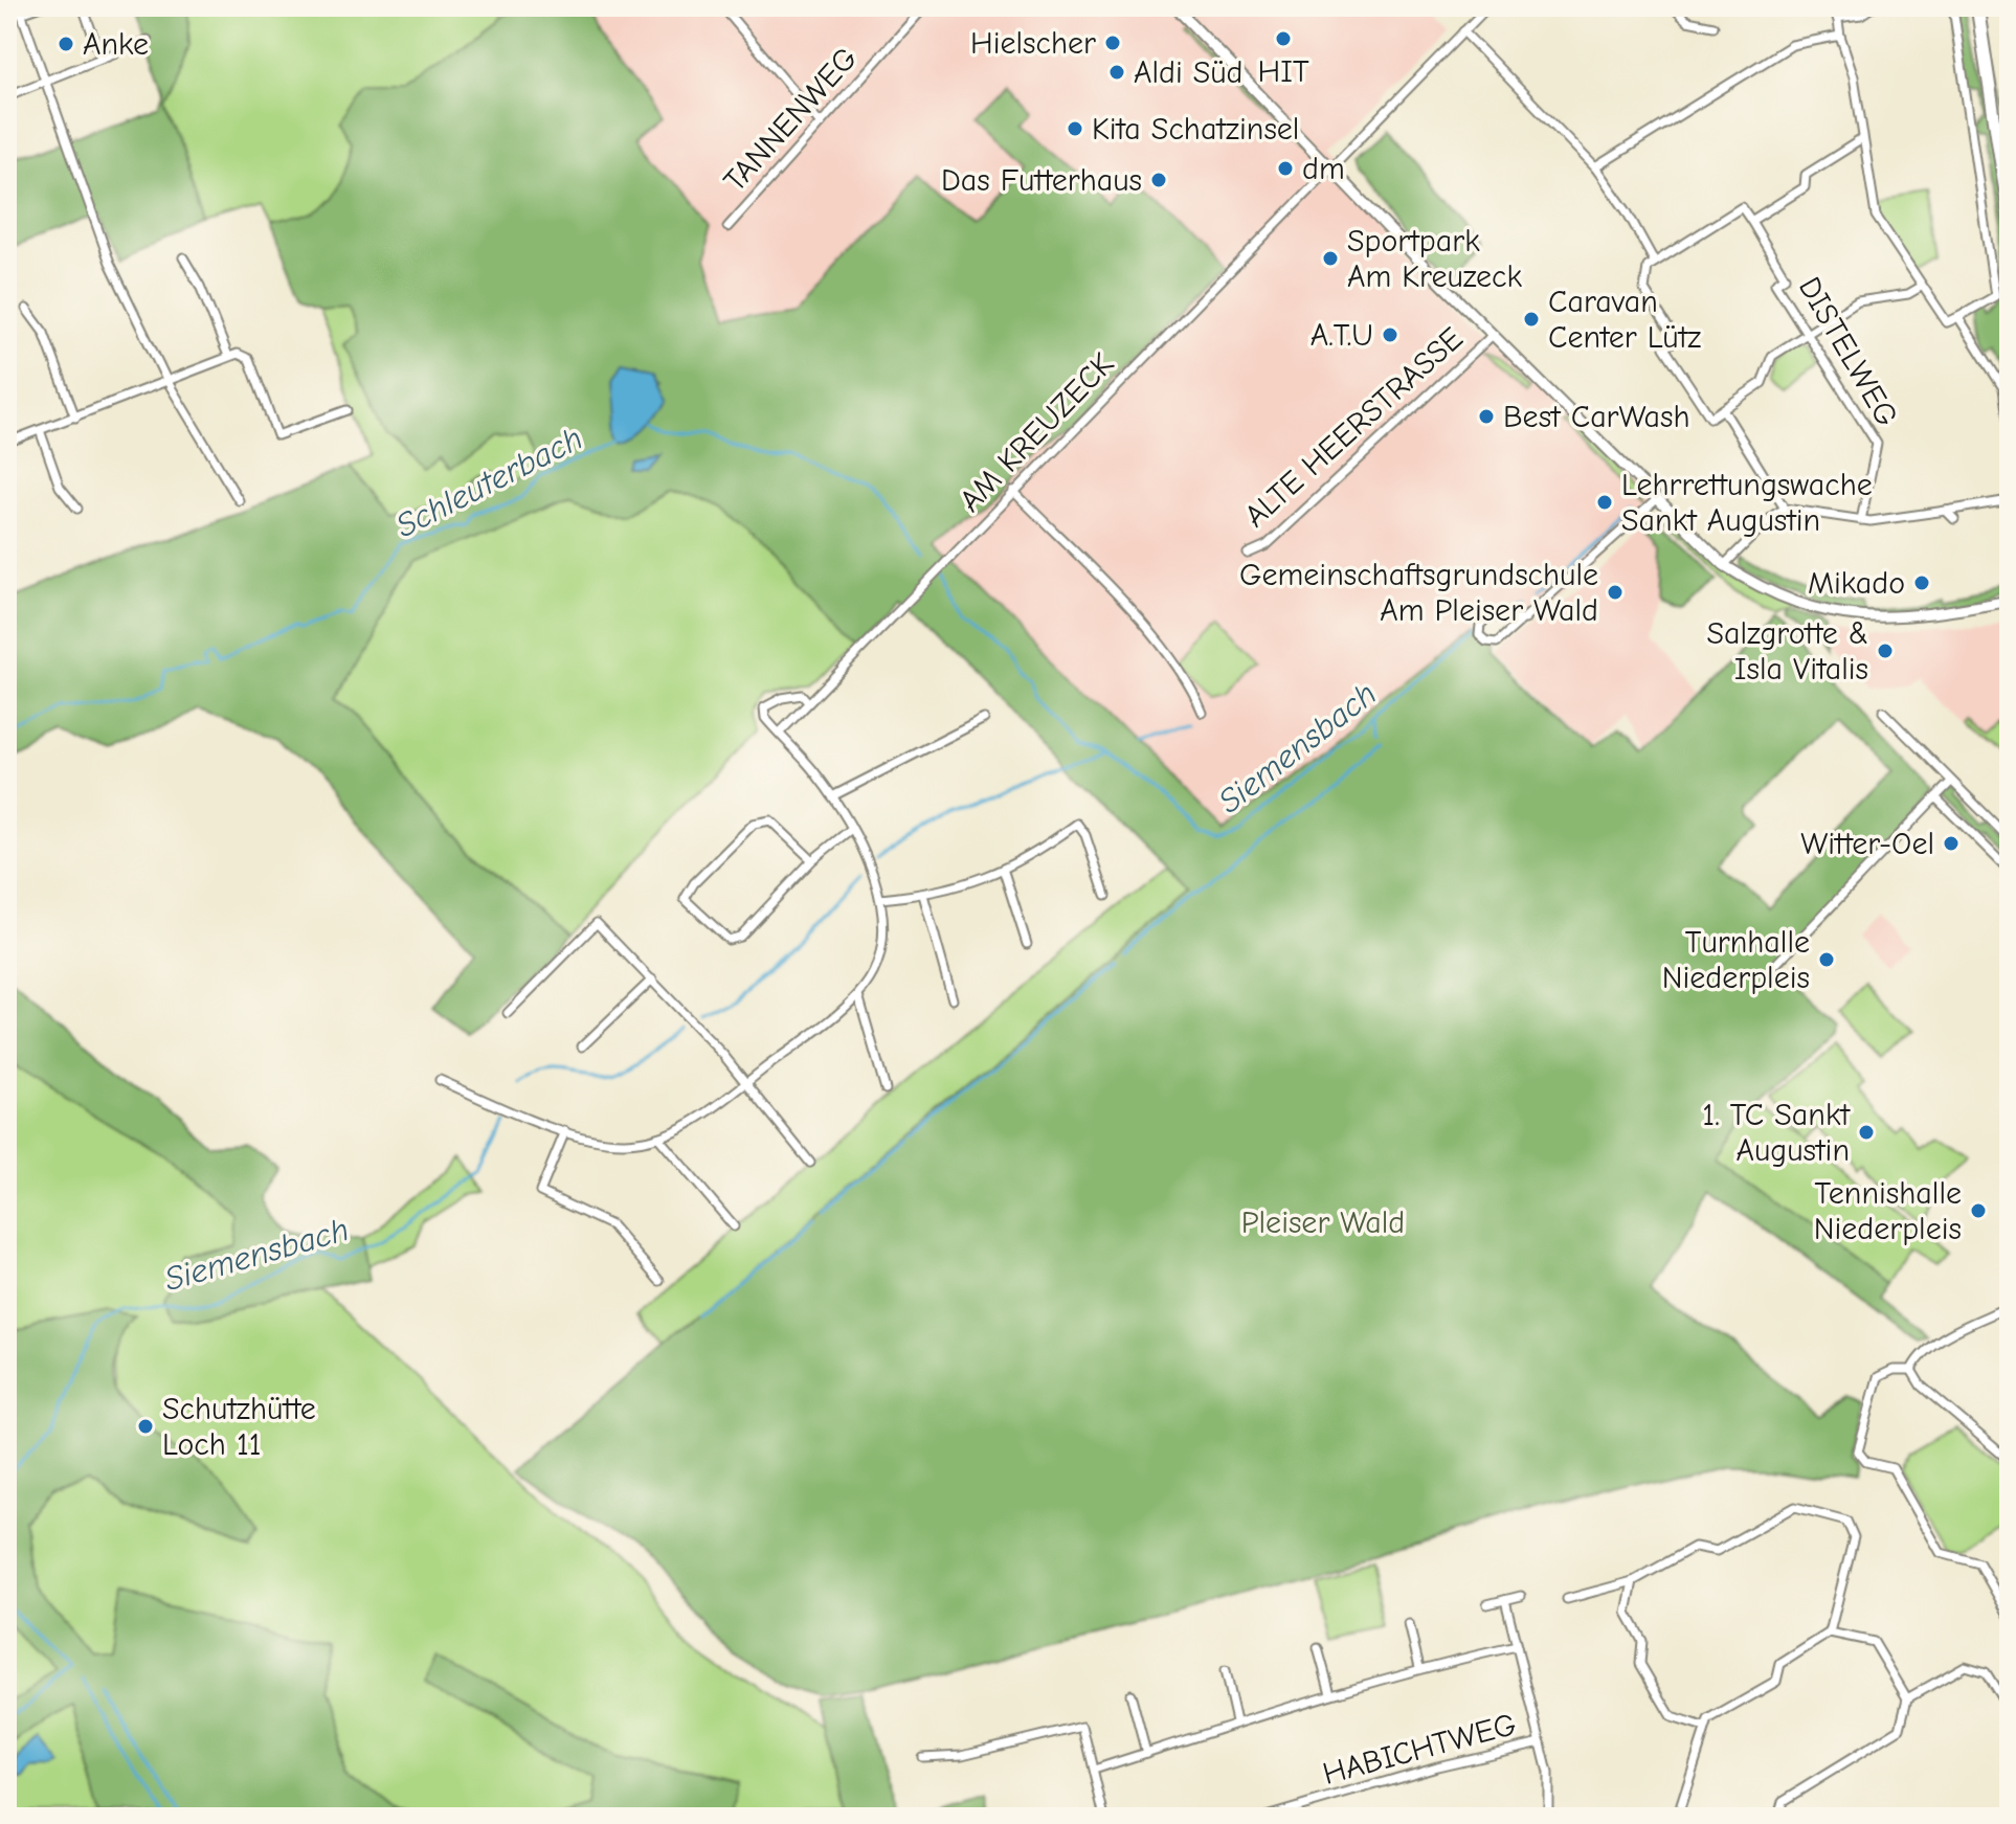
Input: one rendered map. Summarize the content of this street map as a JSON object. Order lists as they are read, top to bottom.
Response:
{
  "streets": {
    "street": [
      "TANNENWEG",
      "DISTELWEG",
      "ALTE HEERSTRASSE",
      "AM KREUZECK",
      "HABICHTWEG"
    ]
  },
  "crossings": [
    ["ALTE HEERSTRASSE", "AM KREUZECK"]
  ],
  "water": ["Schleuterbach", "Siemensbach"],
  "parks": ["Pleiser Wald"],
  "places": [
    "HIT",
    "Hielscher",
    "Anke",
    "Aldi Süd",
    "Kita Schatzinsel",
    "dm",
    "Das Futterhaus",
    "Sportpark Am Kreuzeck",
    "Caravan Center Lütz",
    "A.T.U",
    "Best CarWash",
    "Lehrrettungswache Sankt Augustin",
    "Mikado",
    "Gemeinschaftsgrundschule Am Pleiser Wald",
    "Salzgrotte & Isla Vitalis",
    "Witter-Oel",
    "Turnhalle Niederpleis",
    "1. TC Sankt Augustin",
    "Tennishalle Niederpleis",
    "Schutzhütte Loch 11"
  ]
}
